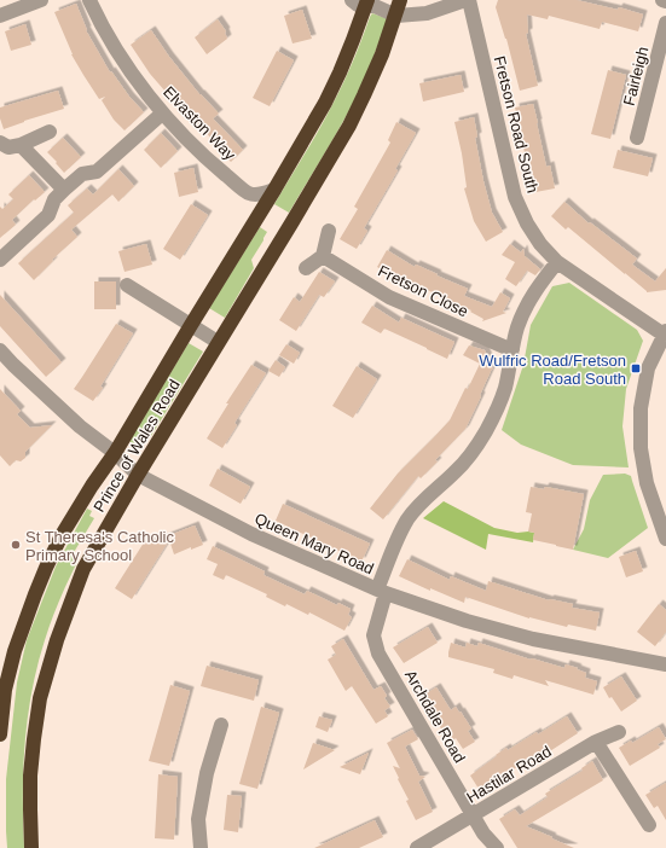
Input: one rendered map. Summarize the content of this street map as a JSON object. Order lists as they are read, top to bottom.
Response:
{
  "streets": {
    "highway": ["Prince of Wales Road"],
    "street": [
      "Fairleigh",
      "Elvaston Way",
      "Fretson Road South",
      "Fretson Close",
      "Queen Mary Road",
      "Archdale Road",
      "Hastilar Road"
    ]
  },
  "crossings": [
    ["Elvaston Way", "Prince of Wales Road"],
    ["Fretson Road South", "Archdale Road"],
    ["Fretson Close", "Archdale Road"],
    ["Prince of Wales Road", "Queen Mary Road"],
    ["Queen Mary Road", "Archdale Road"],
    ["Archdale Road", "Hastilar Road"]
  ],
  "places": {
    "transit": ["Wulfric Road/Fretson Road South"],
    "other": ["St Theresa's Catholic Primary School"]
  }
}
